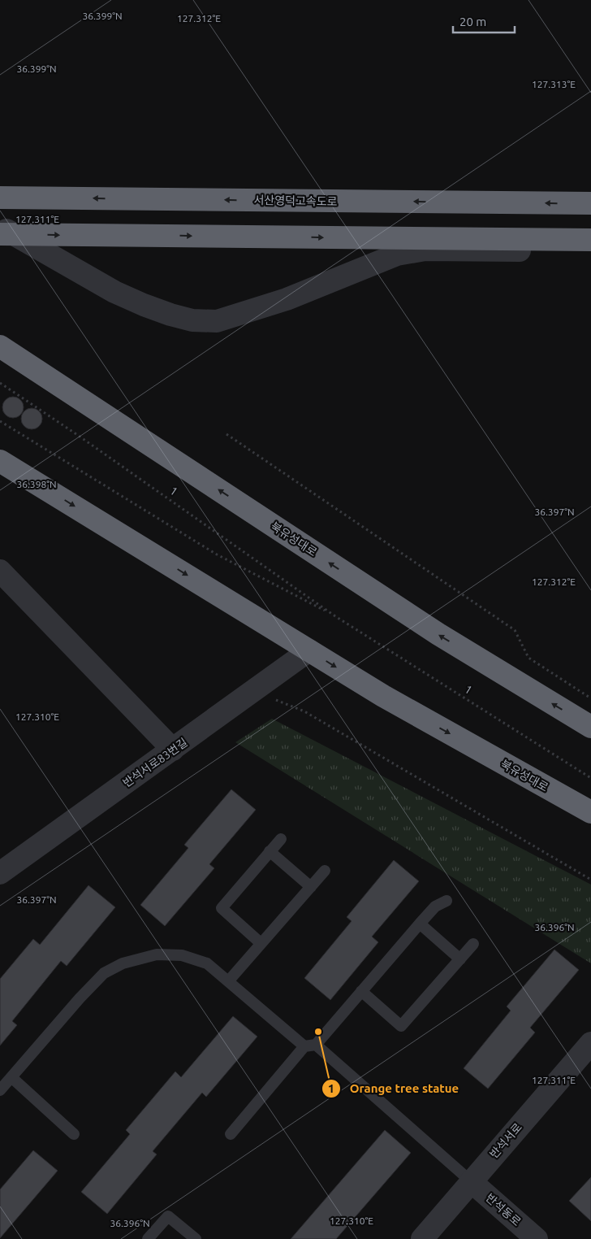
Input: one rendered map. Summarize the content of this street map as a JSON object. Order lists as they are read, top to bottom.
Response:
{
  "streets": {
    "highway": ["서산영덕고속도로", "북유성대로"],
    "street": ["반석서로83번길", "반석서로", "반석동로"],
    "path": ["1"]
  },
  "crossings": [
    ["북유성대로", "반석서로83번길"],
    ["반석서로", "반석동로"]
  ],
  "places": ["Orange tree statue"],
  "scale_bar": "20 m",
  "coordinates": [
    "36.399°N",
    "127.312°E",
    "127.313°E",
    "127.311°E",
    "36.398°N",
    "36.397°N",
    "127.310°E",
    "36.396°N"
  ]
}
